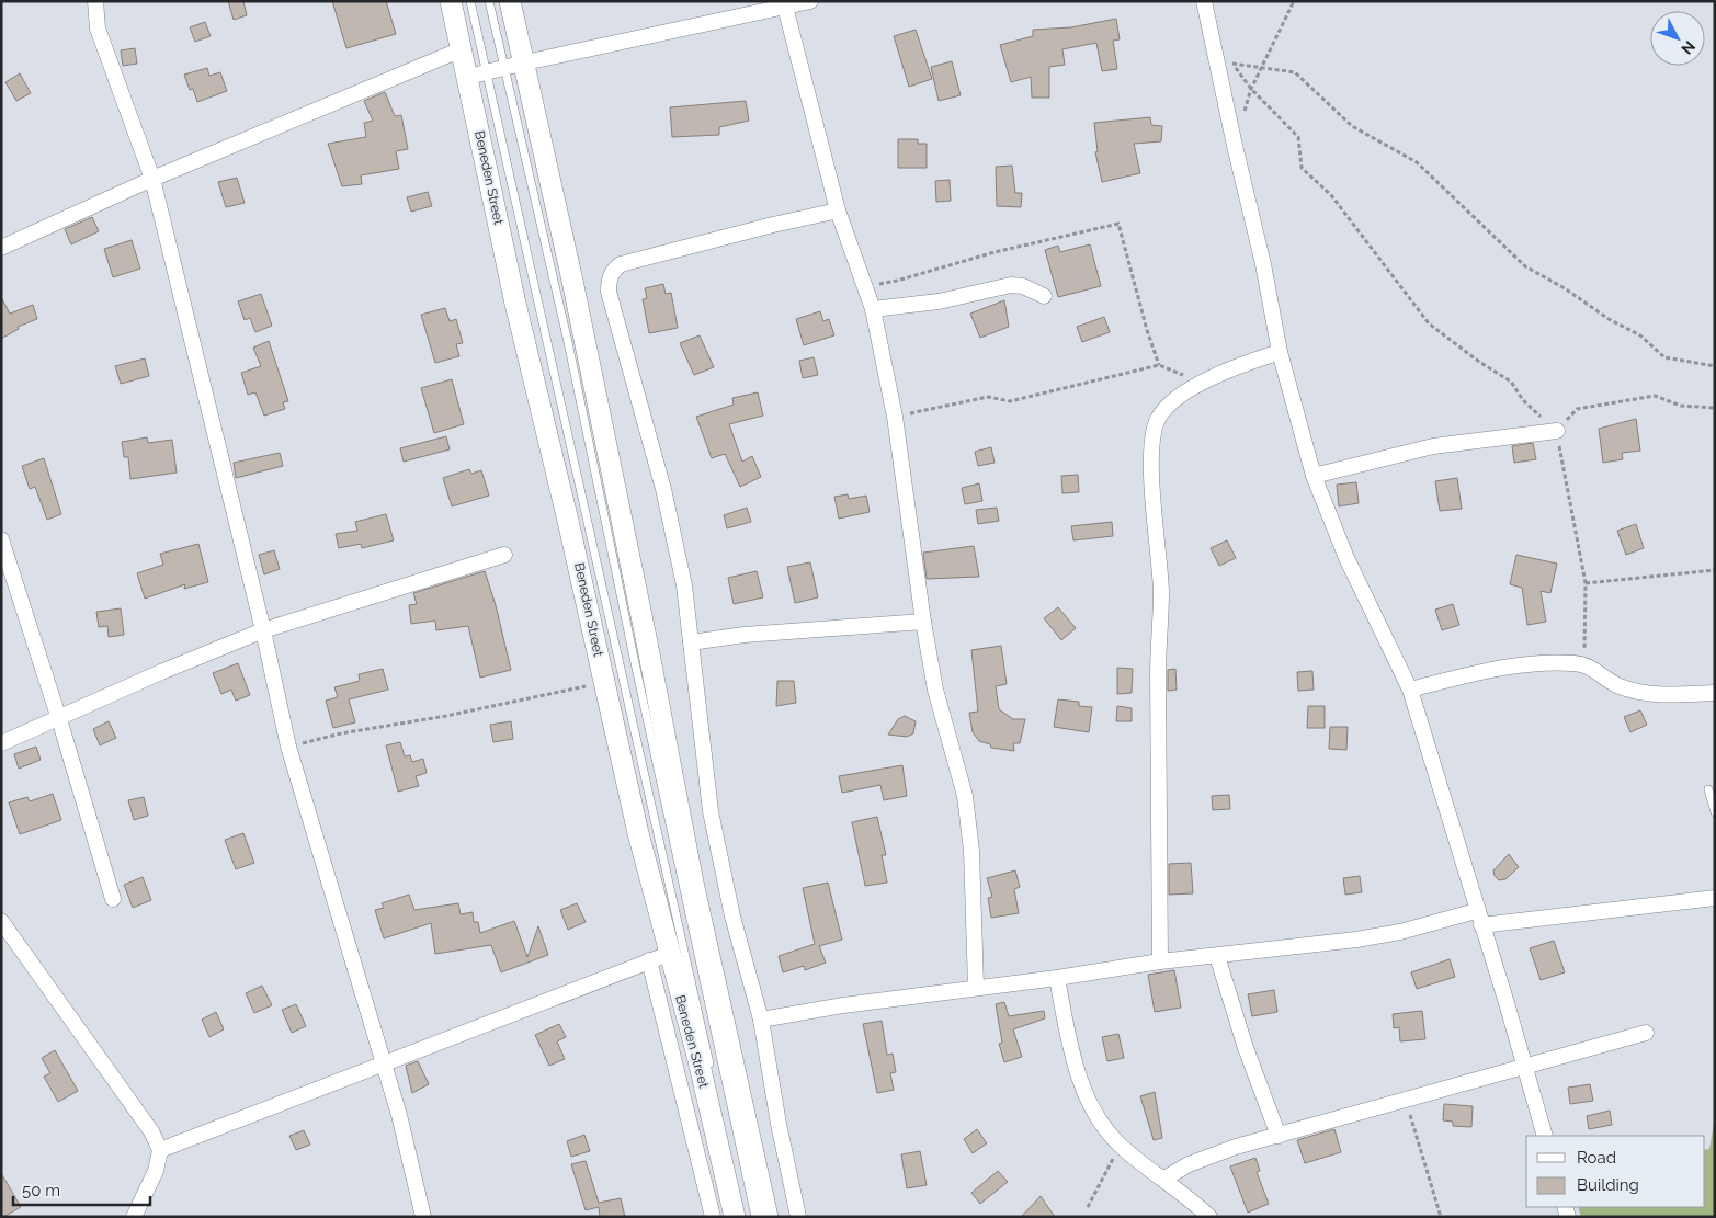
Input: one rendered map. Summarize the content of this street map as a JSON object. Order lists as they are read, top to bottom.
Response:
{
  "streets": {
    "main road": ["Beneden Street"]
  },
  "legend": ["Road", "Building"],
  "scale_bar": "50 m",
  "north": "bottom right"
}
